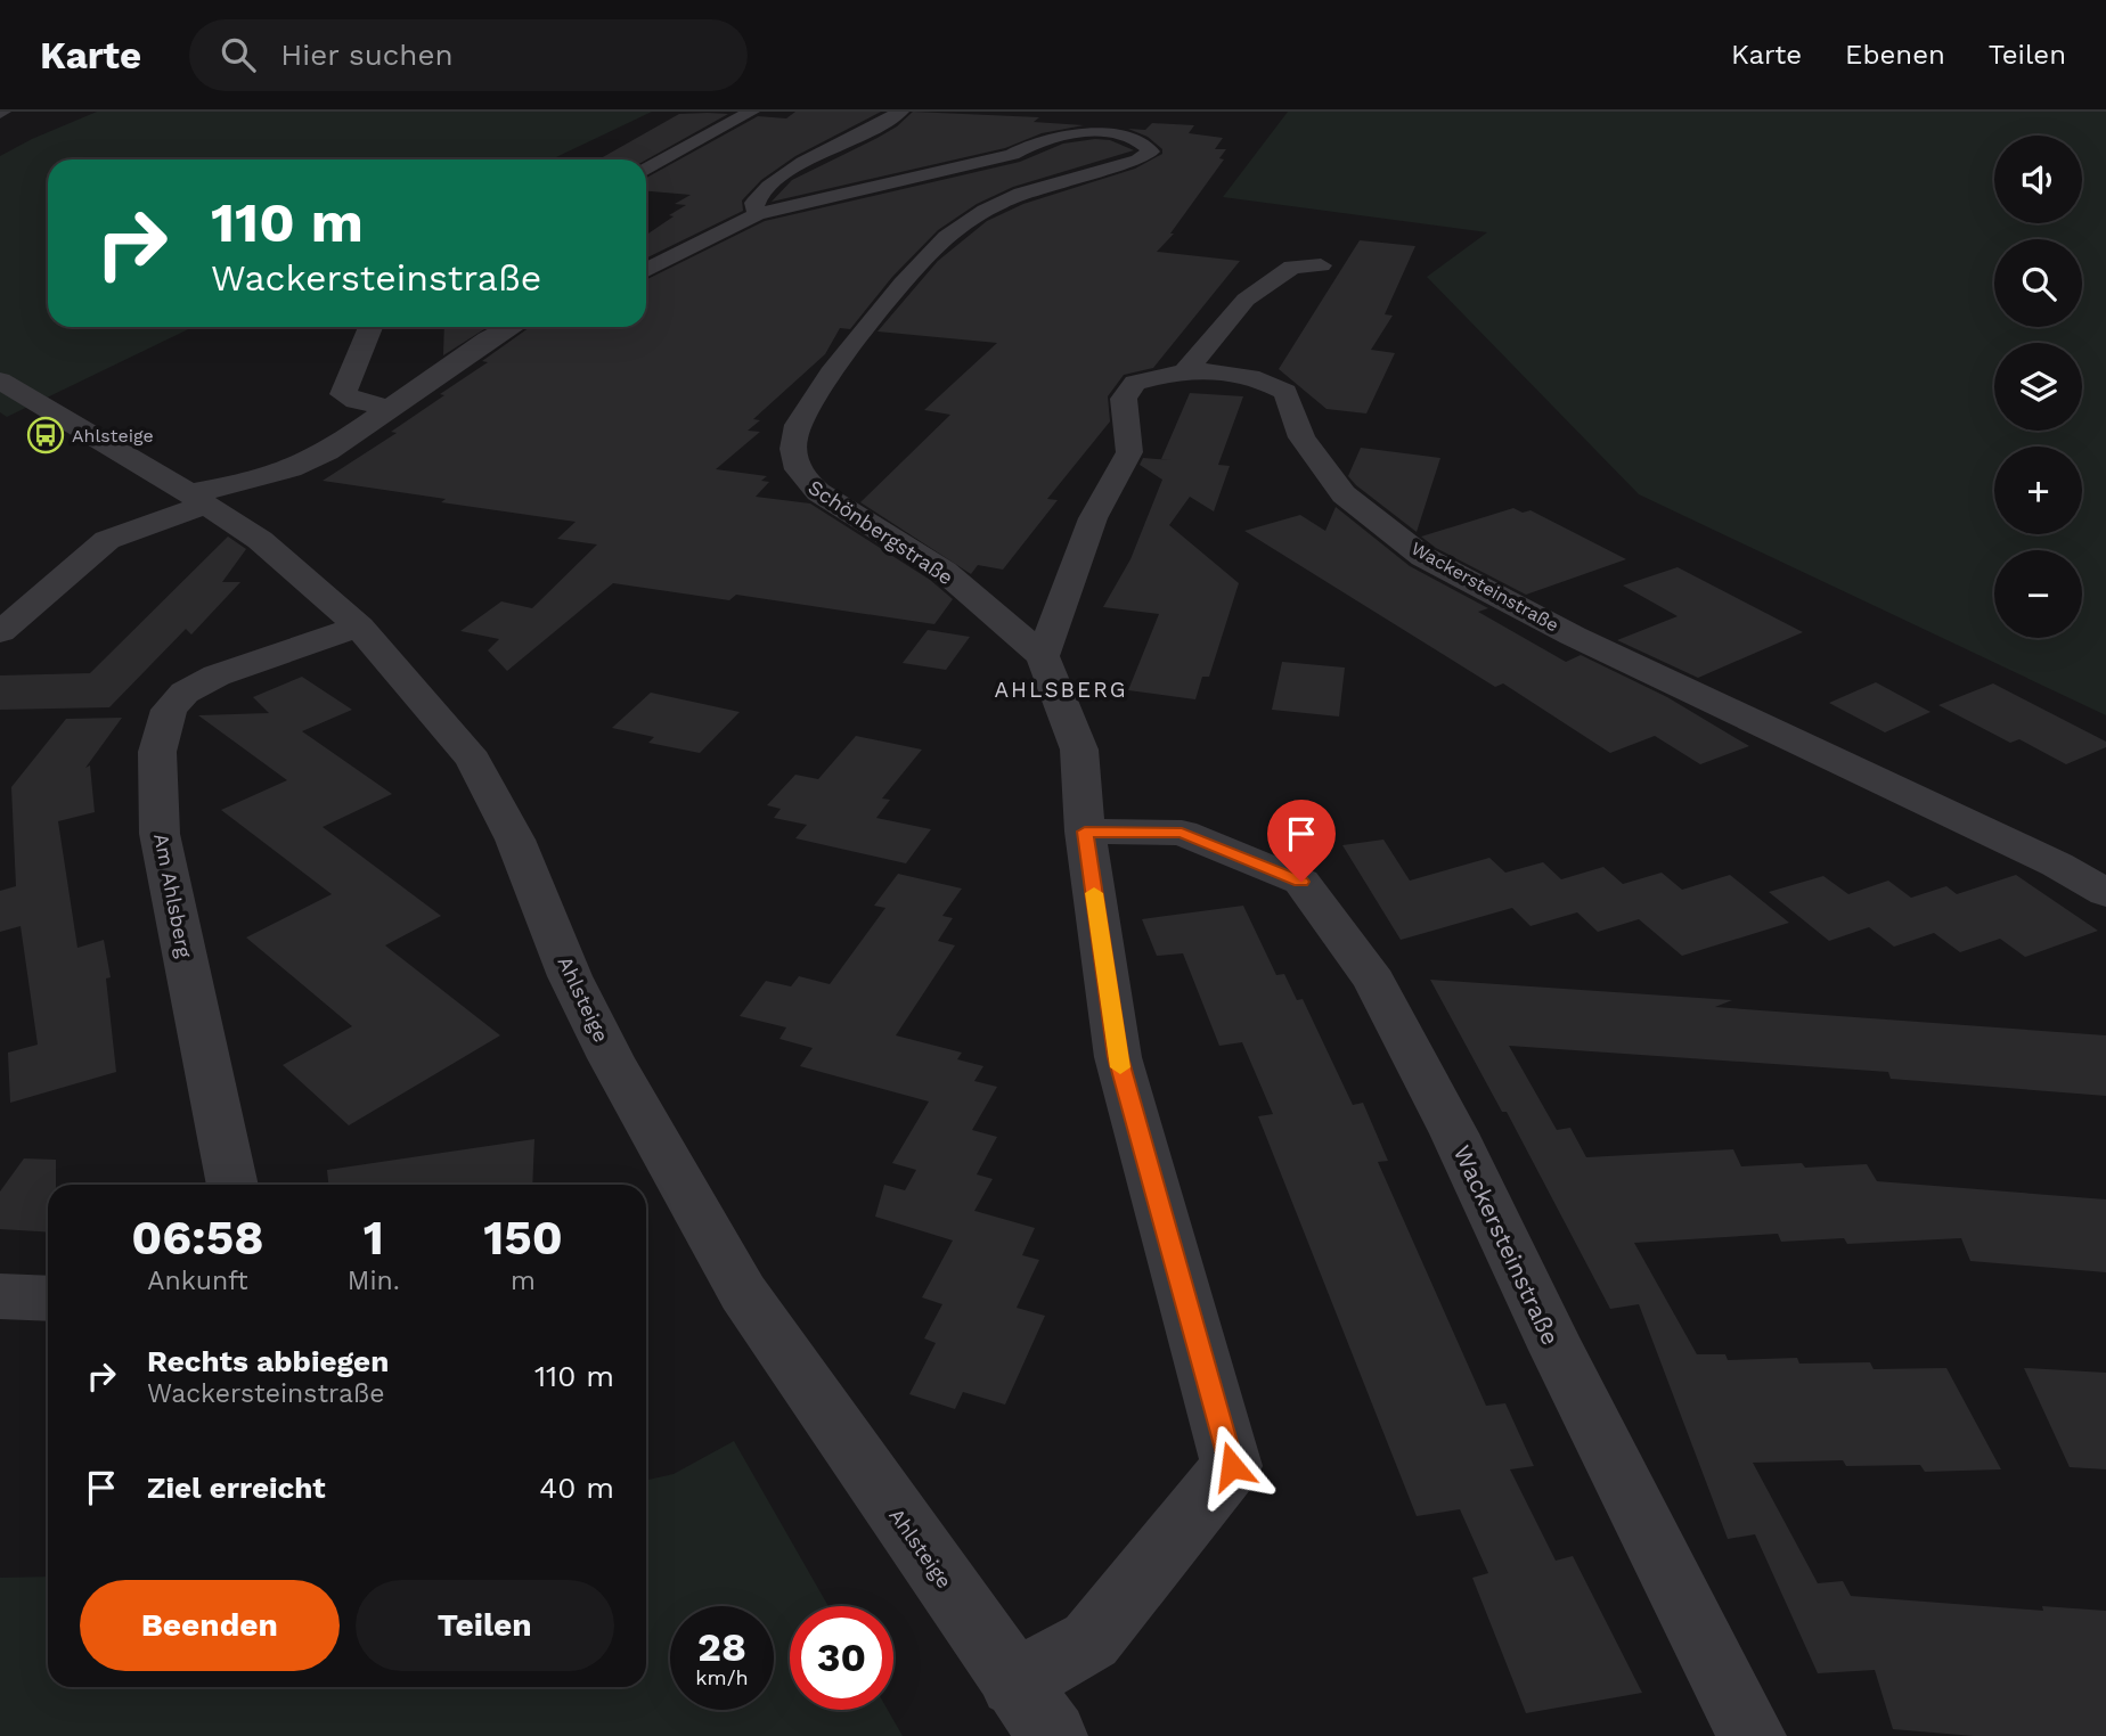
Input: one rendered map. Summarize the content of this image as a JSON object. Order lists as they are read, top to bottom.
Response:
{
  "streets": {
    "street": [
      "Schönbergstraße",
      "Wackersteinstraße",
      "Am Ahlsberg",
      "Ahlsteige"
    ]
  },
  "crossings": [
    ["Schönbergstraße", "Wackersteinstraße"],
    ["Schönbergstraße", "Ahlsteige"],
    ["Am Ahlsberg", "Ahlsteige"]
  ],
  "districts": ["AHLSBERG"],
  "places": {
    "bus stop": ["Ahlsteige"]
  },
  "page": {
    "header": "Karte",
    "search": "Hier suchen",
    "nav": ["Karte", "Ebenen", "Teilen"],
    "map_buttons": ["+", "−"],
    "turn": ["110 m", "Wackersteinstraße"],
    "eta": [
      "06:58",
      "Ankunft",
      "1",
      "Min.",
      "150",
      "m"
    ],
    "list": [
      {
        "name": "Rechts abbiegen",
        "note": "Wackersteinstraße",
        "value": "110 m"
      },
      {
        "name": "Ziel erreicht",
        "value": "40 m"
      }
    ],
    "buttons": ["Beenden", "Teilen"],
    "speed": "28 km/h",
    "limit": "30"
  }
}
